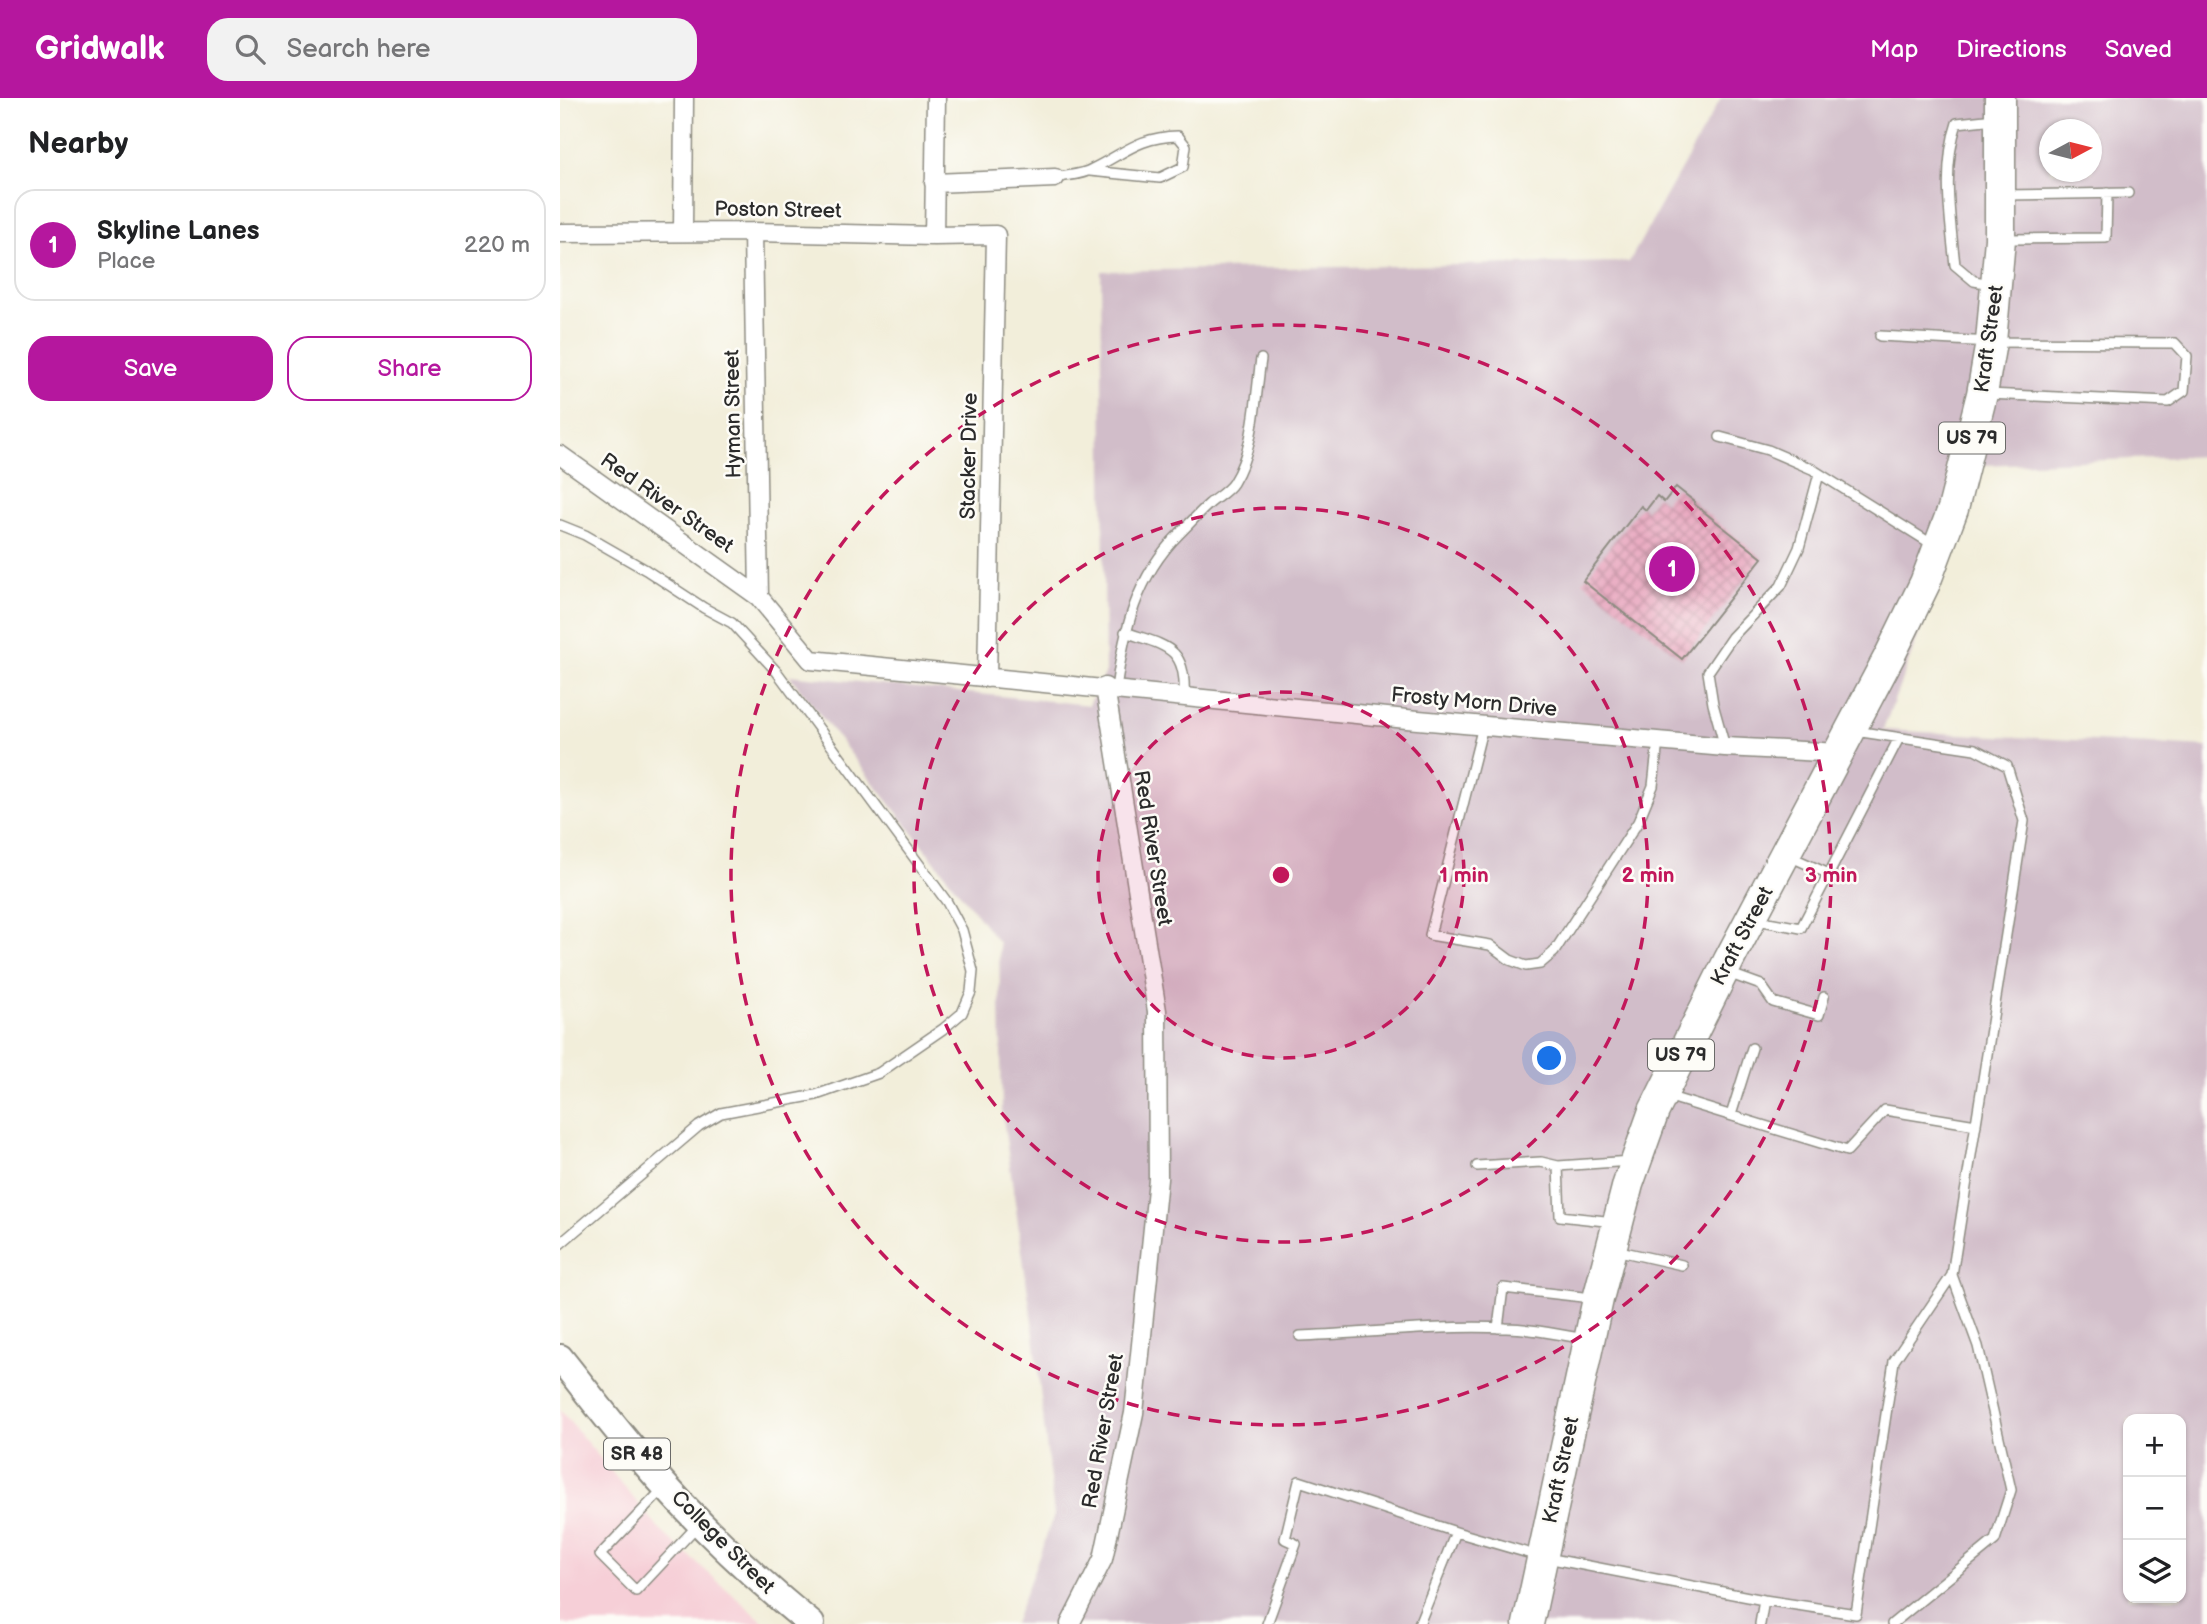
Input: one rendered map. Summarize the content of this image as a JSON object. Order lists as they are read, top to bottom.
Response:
{
  "streets": {
    "highway": ["Kraft Street", "US 79"],
    "main road": ["SR 48", "College Street"],
    "street": [
      "Poston Street",
      "Hyman Street",
      "Stacker Drive",
      "Red River Street",
      "Frosty Morn Drive"
    ]
  },
  "crossings": [
    ["Poston Street", "Hyman Street"],
    ["Poston Street", "Stacker Drive"],
    ["Kraft Street", "Frosty Morn Drive"],
    ["Hyman Street", "Red River Street"],
    ["Stacker Drive", "Red River Street"],
    ["Red River Street", "Frosty Morn Drive"]
  ],
  "north": "right",
  "page": {
    "header": "Gridwalk",
    "search": "Search here",
    "nav": ["Map", "Directions", "Saved"],
    "heading": "Nearby",
    "list": [
      {
        "mark": "1",
        "name": "Skyline Lanes",
        "note": "Place",
        "value": "220 m"
      }
    ],
    "buttons": ["Save", "Share"],
    "pins": "1",
    "map_buttons": ["+", "−"]
  },
  "rings": ["1 min", "2 min", "3 min"]
}
